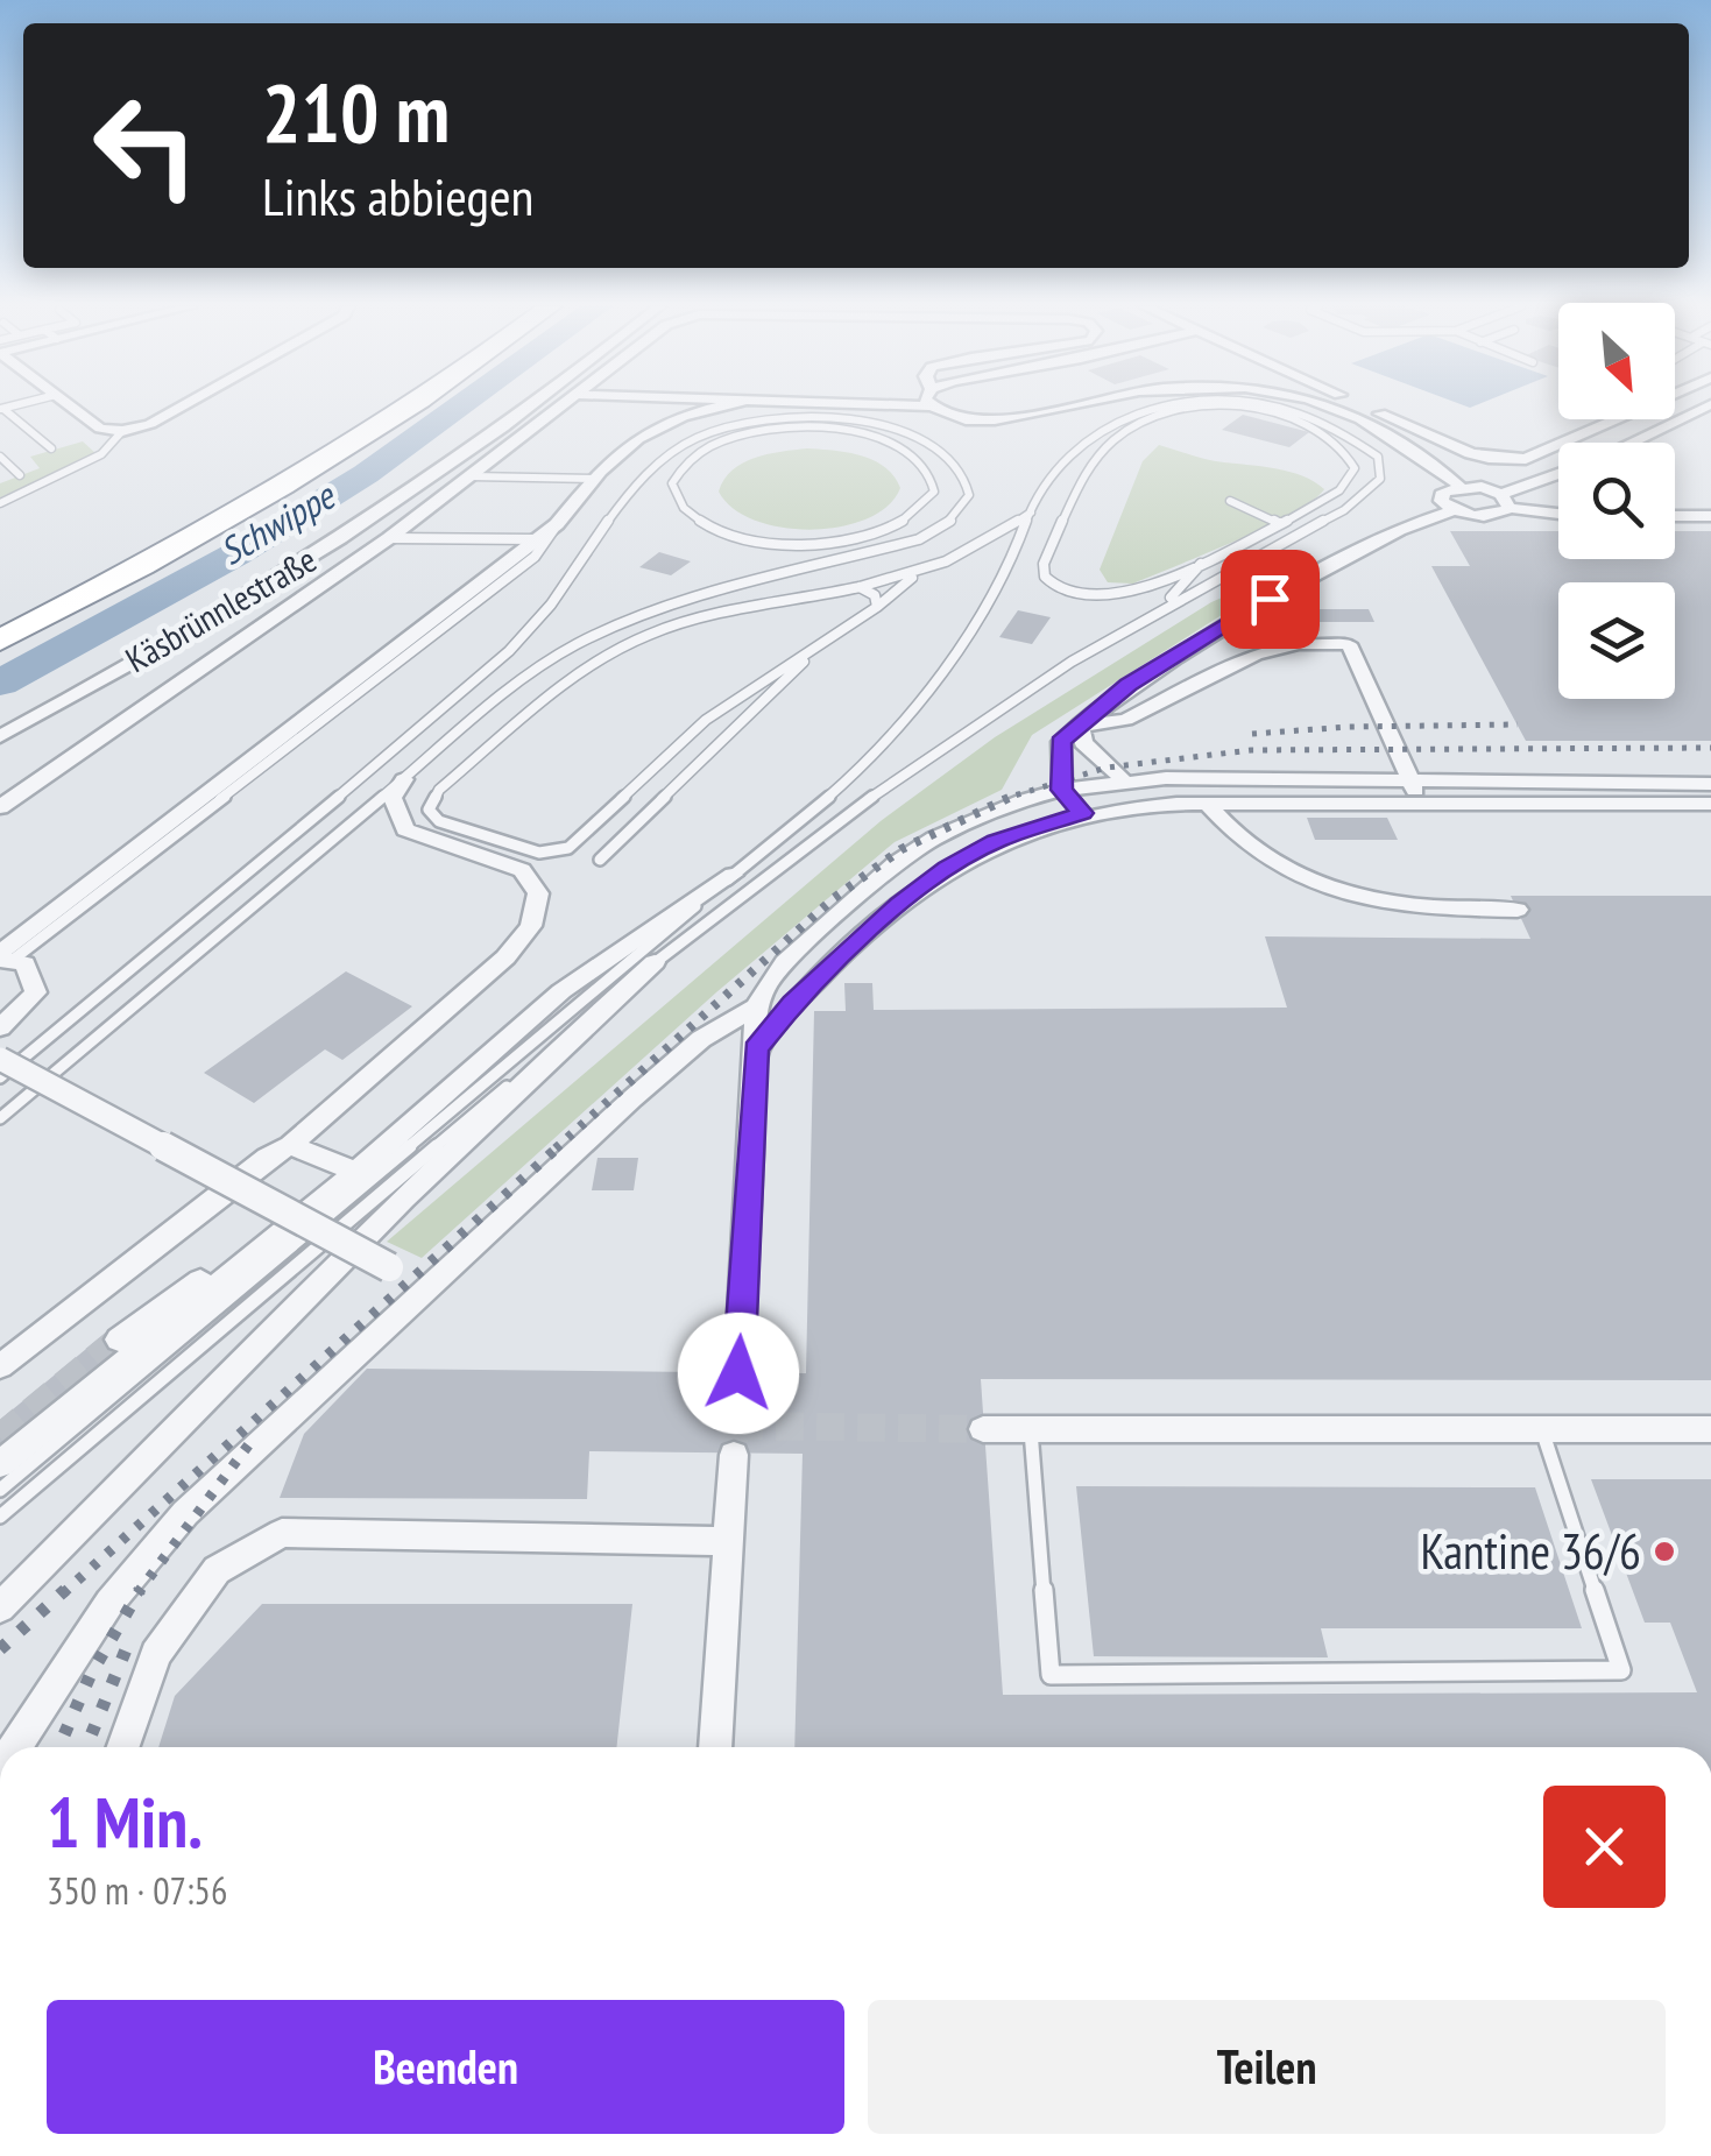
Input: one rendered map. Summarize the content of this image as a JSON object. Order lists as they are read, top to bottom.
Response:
{
  "streets": {
    "street": ["Käsbrünnlestraße"]
  },
  "water": ["Schwippe"],
  "places": ["Kantine 36/6"],
  "north": "bottom right",
  "page": {
    "turn": ["210 m", "Links abbiegen"],
    "heading": ["1 Min.", "350 m · 07:56"],
    "buttons": ["Beenden", "Teilen"]
  }
}
